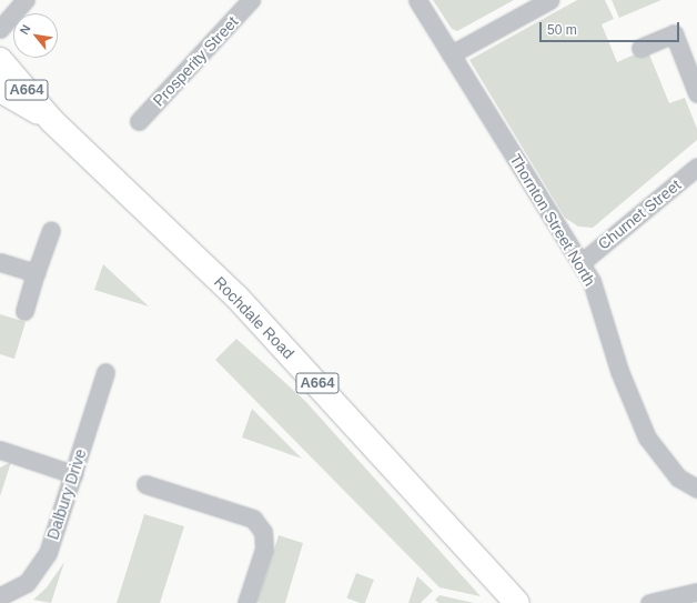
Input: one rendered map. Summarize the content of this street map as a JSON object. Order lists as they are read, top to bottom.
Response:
{
  "streets": {
    "highway": ["A664", "Rochdale Road"],
    "street": [
      "Prosperity Street",
      "Churnet Street",
      "Thornton Street North",
      "Dalbury Drive"
    ]
  },
  "crossings": [
    ["Churnet Street", "Thornton Street North"]
  ],
  "scale_bar": "50 m",
  "north": "top left"
}
